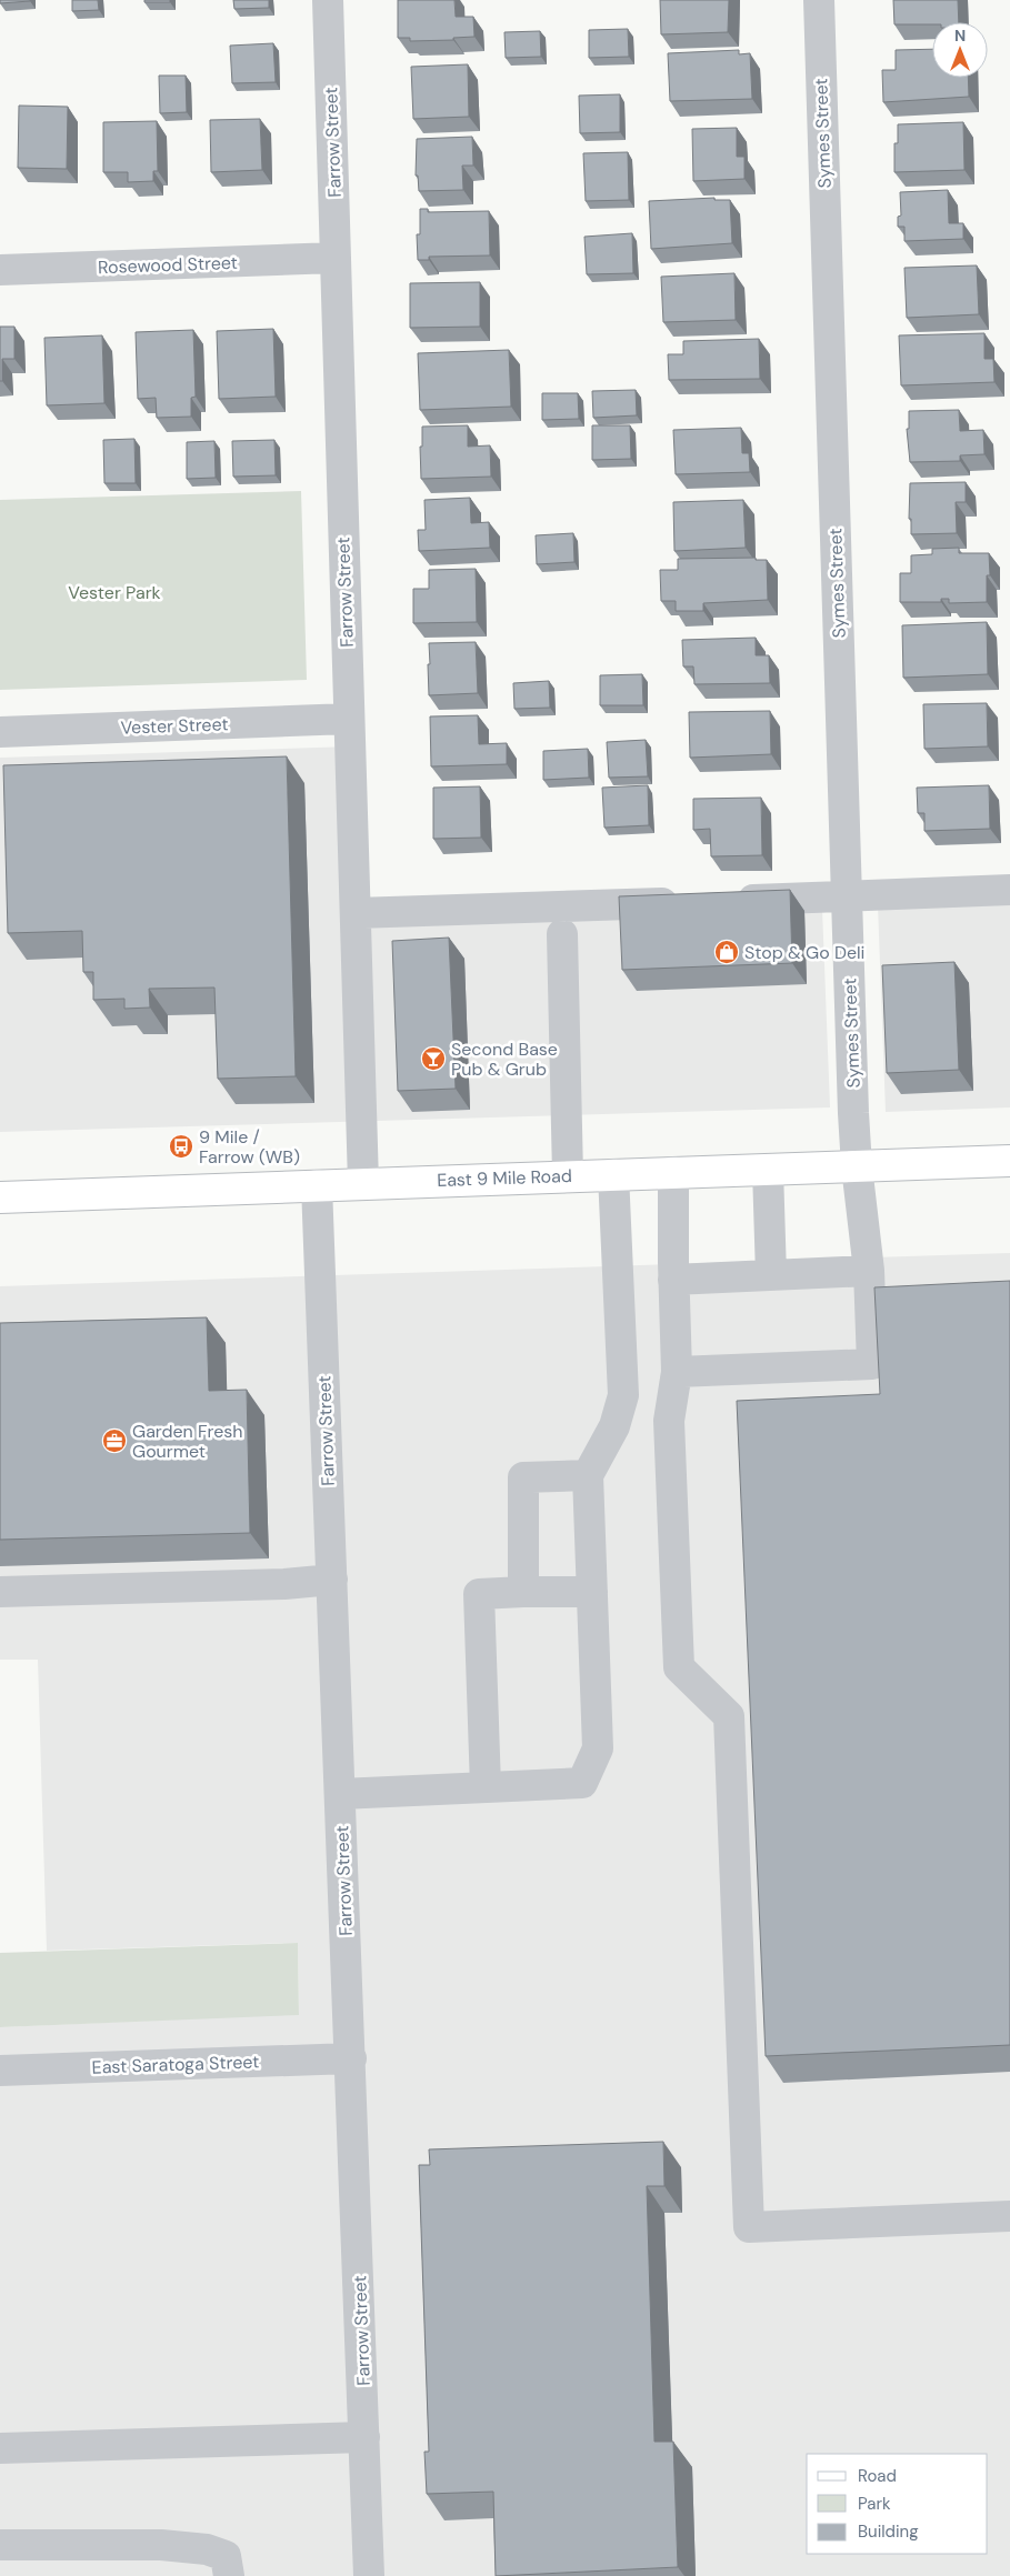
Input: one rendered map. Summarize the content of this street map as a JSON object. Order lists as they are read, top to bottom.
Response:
{
  "streets": {
    "main road": ["East 9 Mile Road"],
    "street": [
      "Symes Street",
      "Farrow Street",
      "Rosewood Street",
      "Vester Street",
      "East Saratoga Street"
    ]
  },
  "crossings": [
    ["Symes Street", "East 9 Mile Road"],
    ["Farrow Street", "Rosewood Street"],
    ["Farrow Street", "Vester Street"],
    ["Farrow Street", "East 9 Mile Road"],
    ["Farrow Street", "East Saratoga Street"]
  ],
  "parks": ["Vester Park"],
  "places": {
    "shop": ["Stop & Go Deli"],
    "bar": ["Second Base Pub & Grub"],
    "bus stop": ["9 Mile / Farrow (WB)"],
    "office": ["Garden Fresh Gourmet"]
  },
  "legend": ["Road", "Park", "Building"],
  "north": "top"
}
